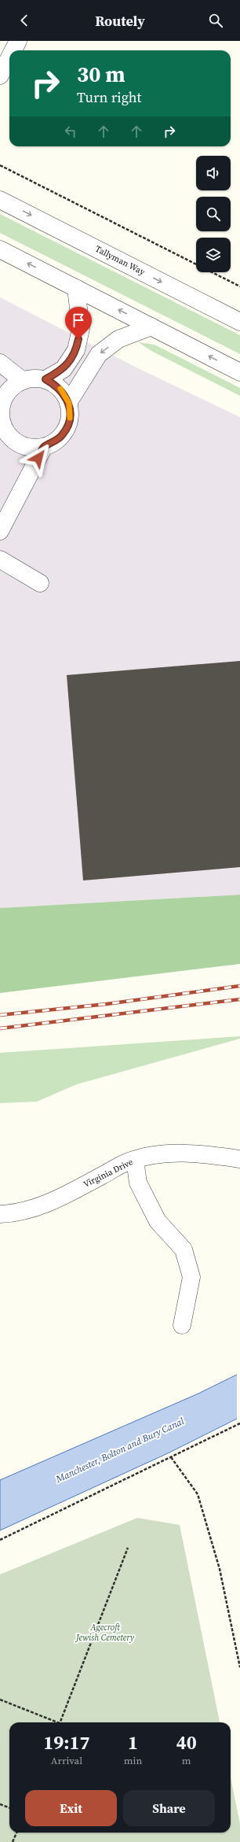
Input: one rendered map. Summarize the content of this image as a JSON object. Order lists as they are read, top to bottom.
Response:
{
  "streets": {
    "street": ["Tallyman Way", "Virginia Drive"]
  },
  "water": ["Manchester, Bolton and Bury Canal"],
  "parks": ["Agecroft Jewish Cemetery"],
  "page": {
    "header": "Routely",
    "turn": ["30 m", "Turn right"],
    "eta": [
      "19:17",
      "Arrival",
      "1",
      "min",
      "40",
      "m"
    ],
    "buttons": ["Exit", "Share"]
  }
}
